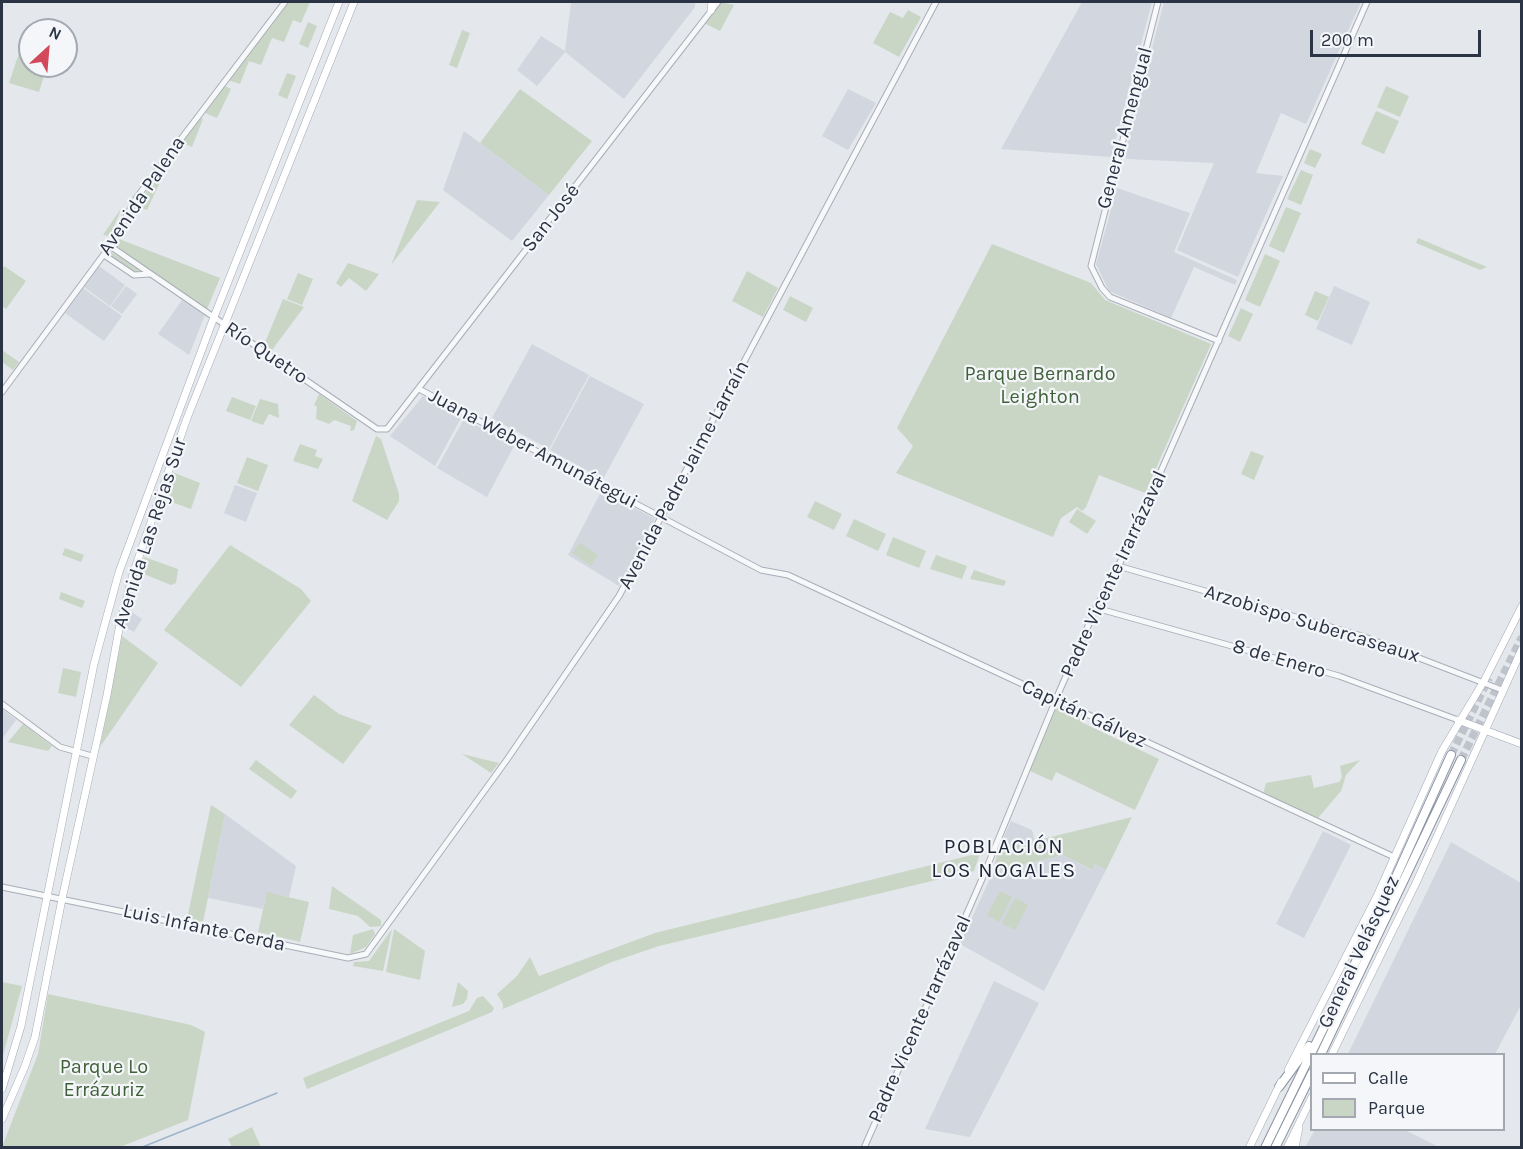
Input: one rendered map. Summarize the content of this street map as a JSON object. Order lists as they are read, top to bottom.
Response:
{
  "streets": {
    "highway": ["General Velásquez"],
    "main road": ["Avenida Las Rejas Sur"],
    "street": [
      "General Amengual",
      "Avenida Palena",
      "San José",
      "Río Quetro",
      "Juana Weber Amunátegui",
      "Avenida Padre Jaime Larraín",
      "Padre Vicente Irarrázaval",
      "Arzobispo Subercaseaux",
      "8 de Enero",
      "Capitán Gálvez",
      "Luis Infante Cerda"
    ]
  },
  "crossings": [
    ["General Amengual", "Padre Vicente Irarrázaval"],
    ["Avenida Palena", "Río Quetro"],
    ["San José", "Río Quetro"],
    ["San José", "Juana Weber Amunátegui"],
    ["Río Quetro", "Avenida Las Rejas Sur"],
    ["Juana Weber Amunátegui", "Avenida Padre Jaime Larraín"],
    ["Juana Weber Amunátegui", "Capitán Gálvez"],
    ["Avenida Padre Jaime Larraín", "Luis Infante Cerda"],
    ["Avenida Las Rejas Sur", "Luis Infante Cerda"],
    ["Padre Vicente Irarrázaval", "Arzobispo Subercaseaux"],
    ["Padre Vicente Irarrázaval", "8 de Enero"],
    ["Padre Vicente Irarrázaval", "Capitán Gálvez"]
  ],
  "districts": ["POBLACIÓN LOS NOGALES"],
  "parks": ["Parque Bernardo Leighton", "Parque Lo Errázuriz"],
  "legend": ["Calle", "Parque"],
  "scale_bar": "200 m",
  "north": "top right"
}
